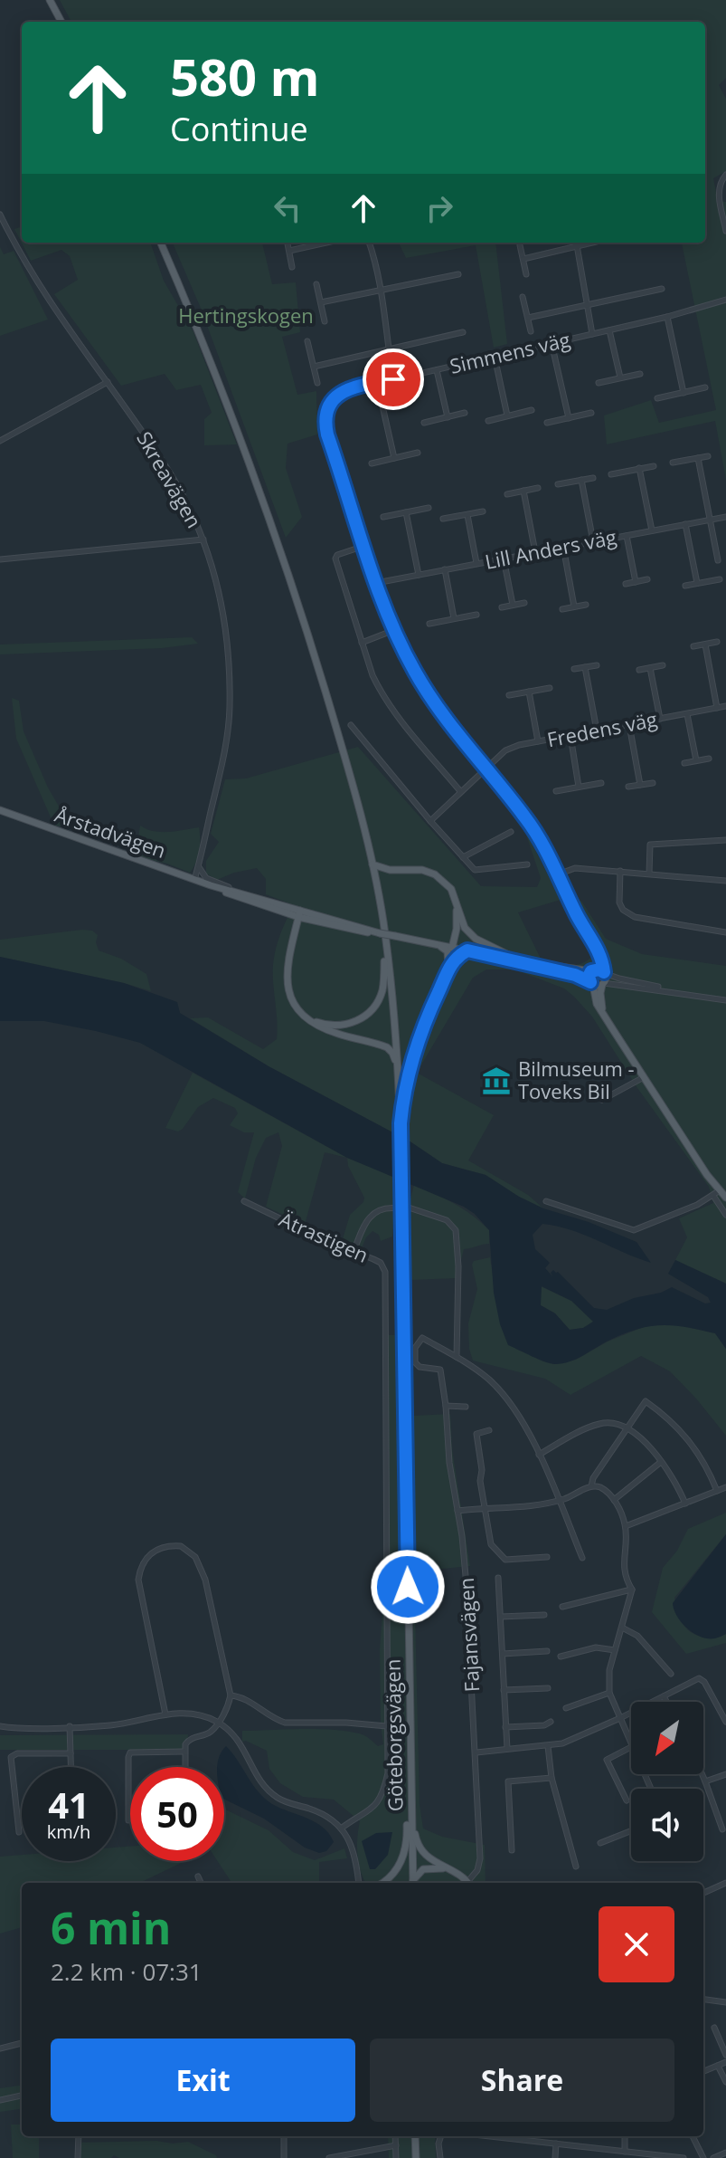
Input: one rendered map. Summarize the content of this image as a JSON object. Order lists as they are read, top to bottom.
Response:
{
  "streets": {
    "main road": ["Årstadvägen", "Göteborgsvägen"],
    "street": [
      "Simmens väg",
      "Skreavägen",
      "Lill Anders väg",
      "Fredens väg",
      "Ätrastigen",
      "Fajansvägen"
    ]
  },
  "crossings": [
    ["Skreavägen", "Årstadvägen"]
  ],
  "parks": ["Hertingskogen"],
  "places": {
    "museum": ["Bilmuseum - Toveks Bil"]
  },
  "north": "bottom left",
  "page": {
    "turn": ["580 m", "Continue"],
    "speed": "41 km/h",
    "limit": "50",
    "heading": ["6 min", "2.2 km · 07:31"],
    "buttons": ["Exit", "Share"]
  }
}
